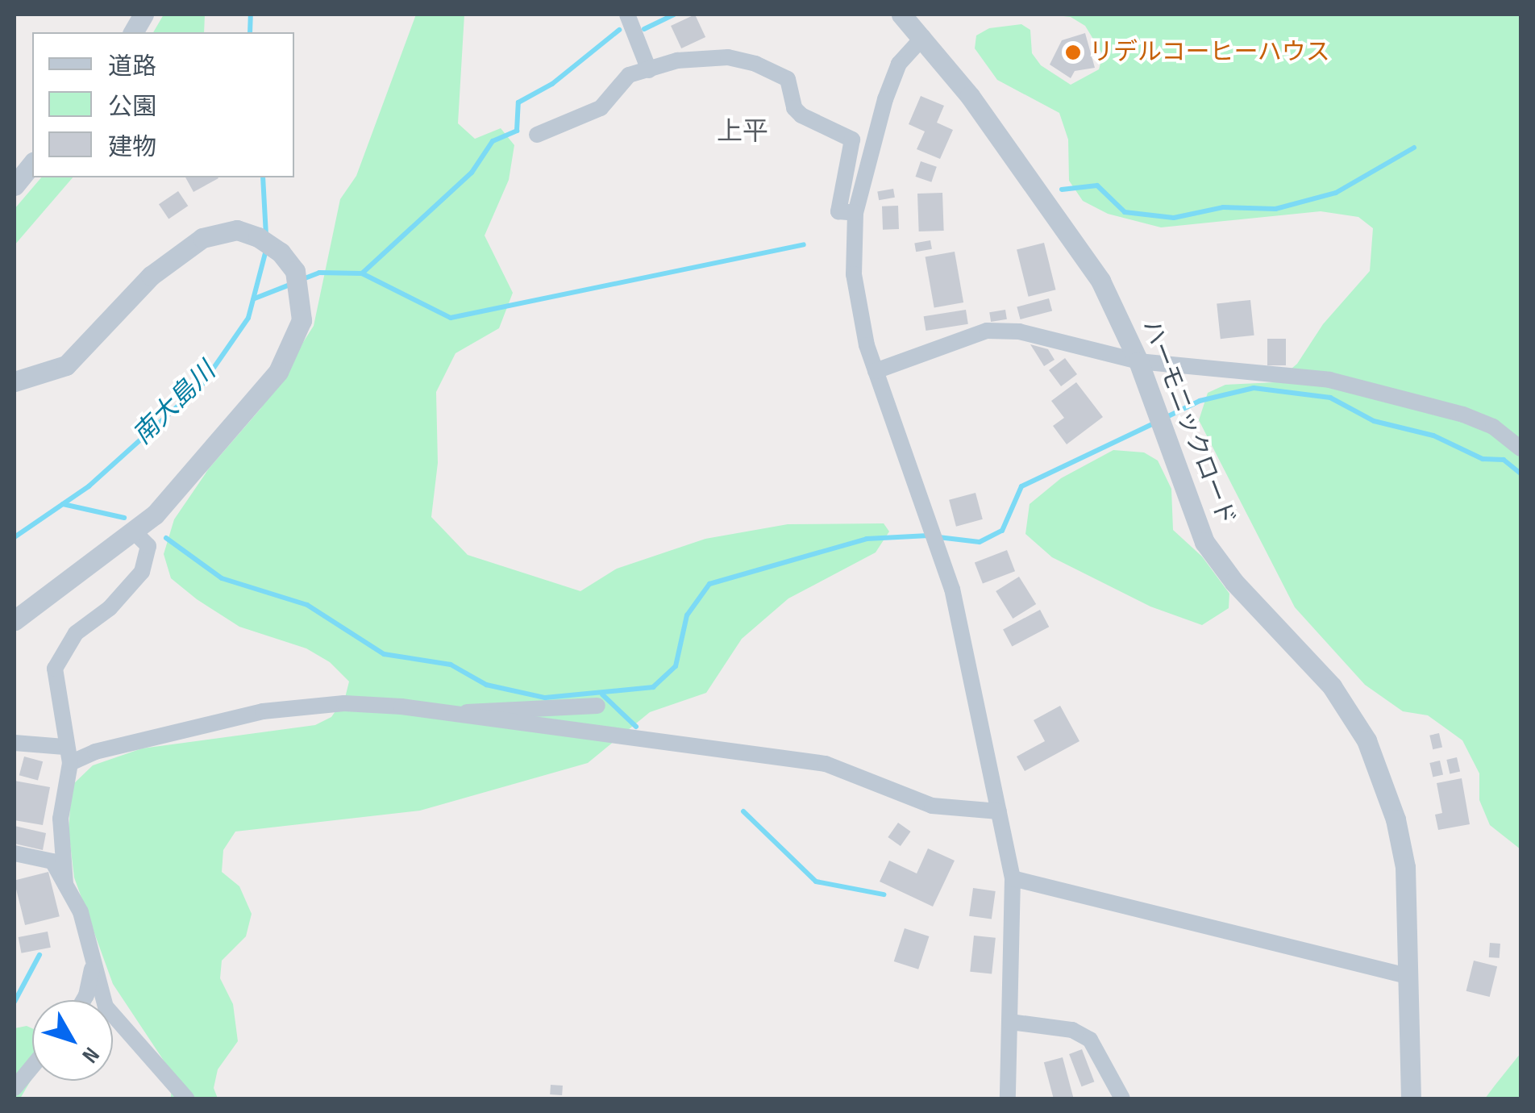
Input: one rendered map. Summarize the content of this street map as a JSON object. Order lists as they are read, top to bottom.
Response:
{
  "streets": {
    "street": ["ハーモニックロード"]
  },
  "districts": ["上平"],
  "water": ["南大島川"],
  "places": ["リデルコーヒーハウス"],
  "legend": ["道路", "公園", "建物"],
  "north": "bottom right"
}
